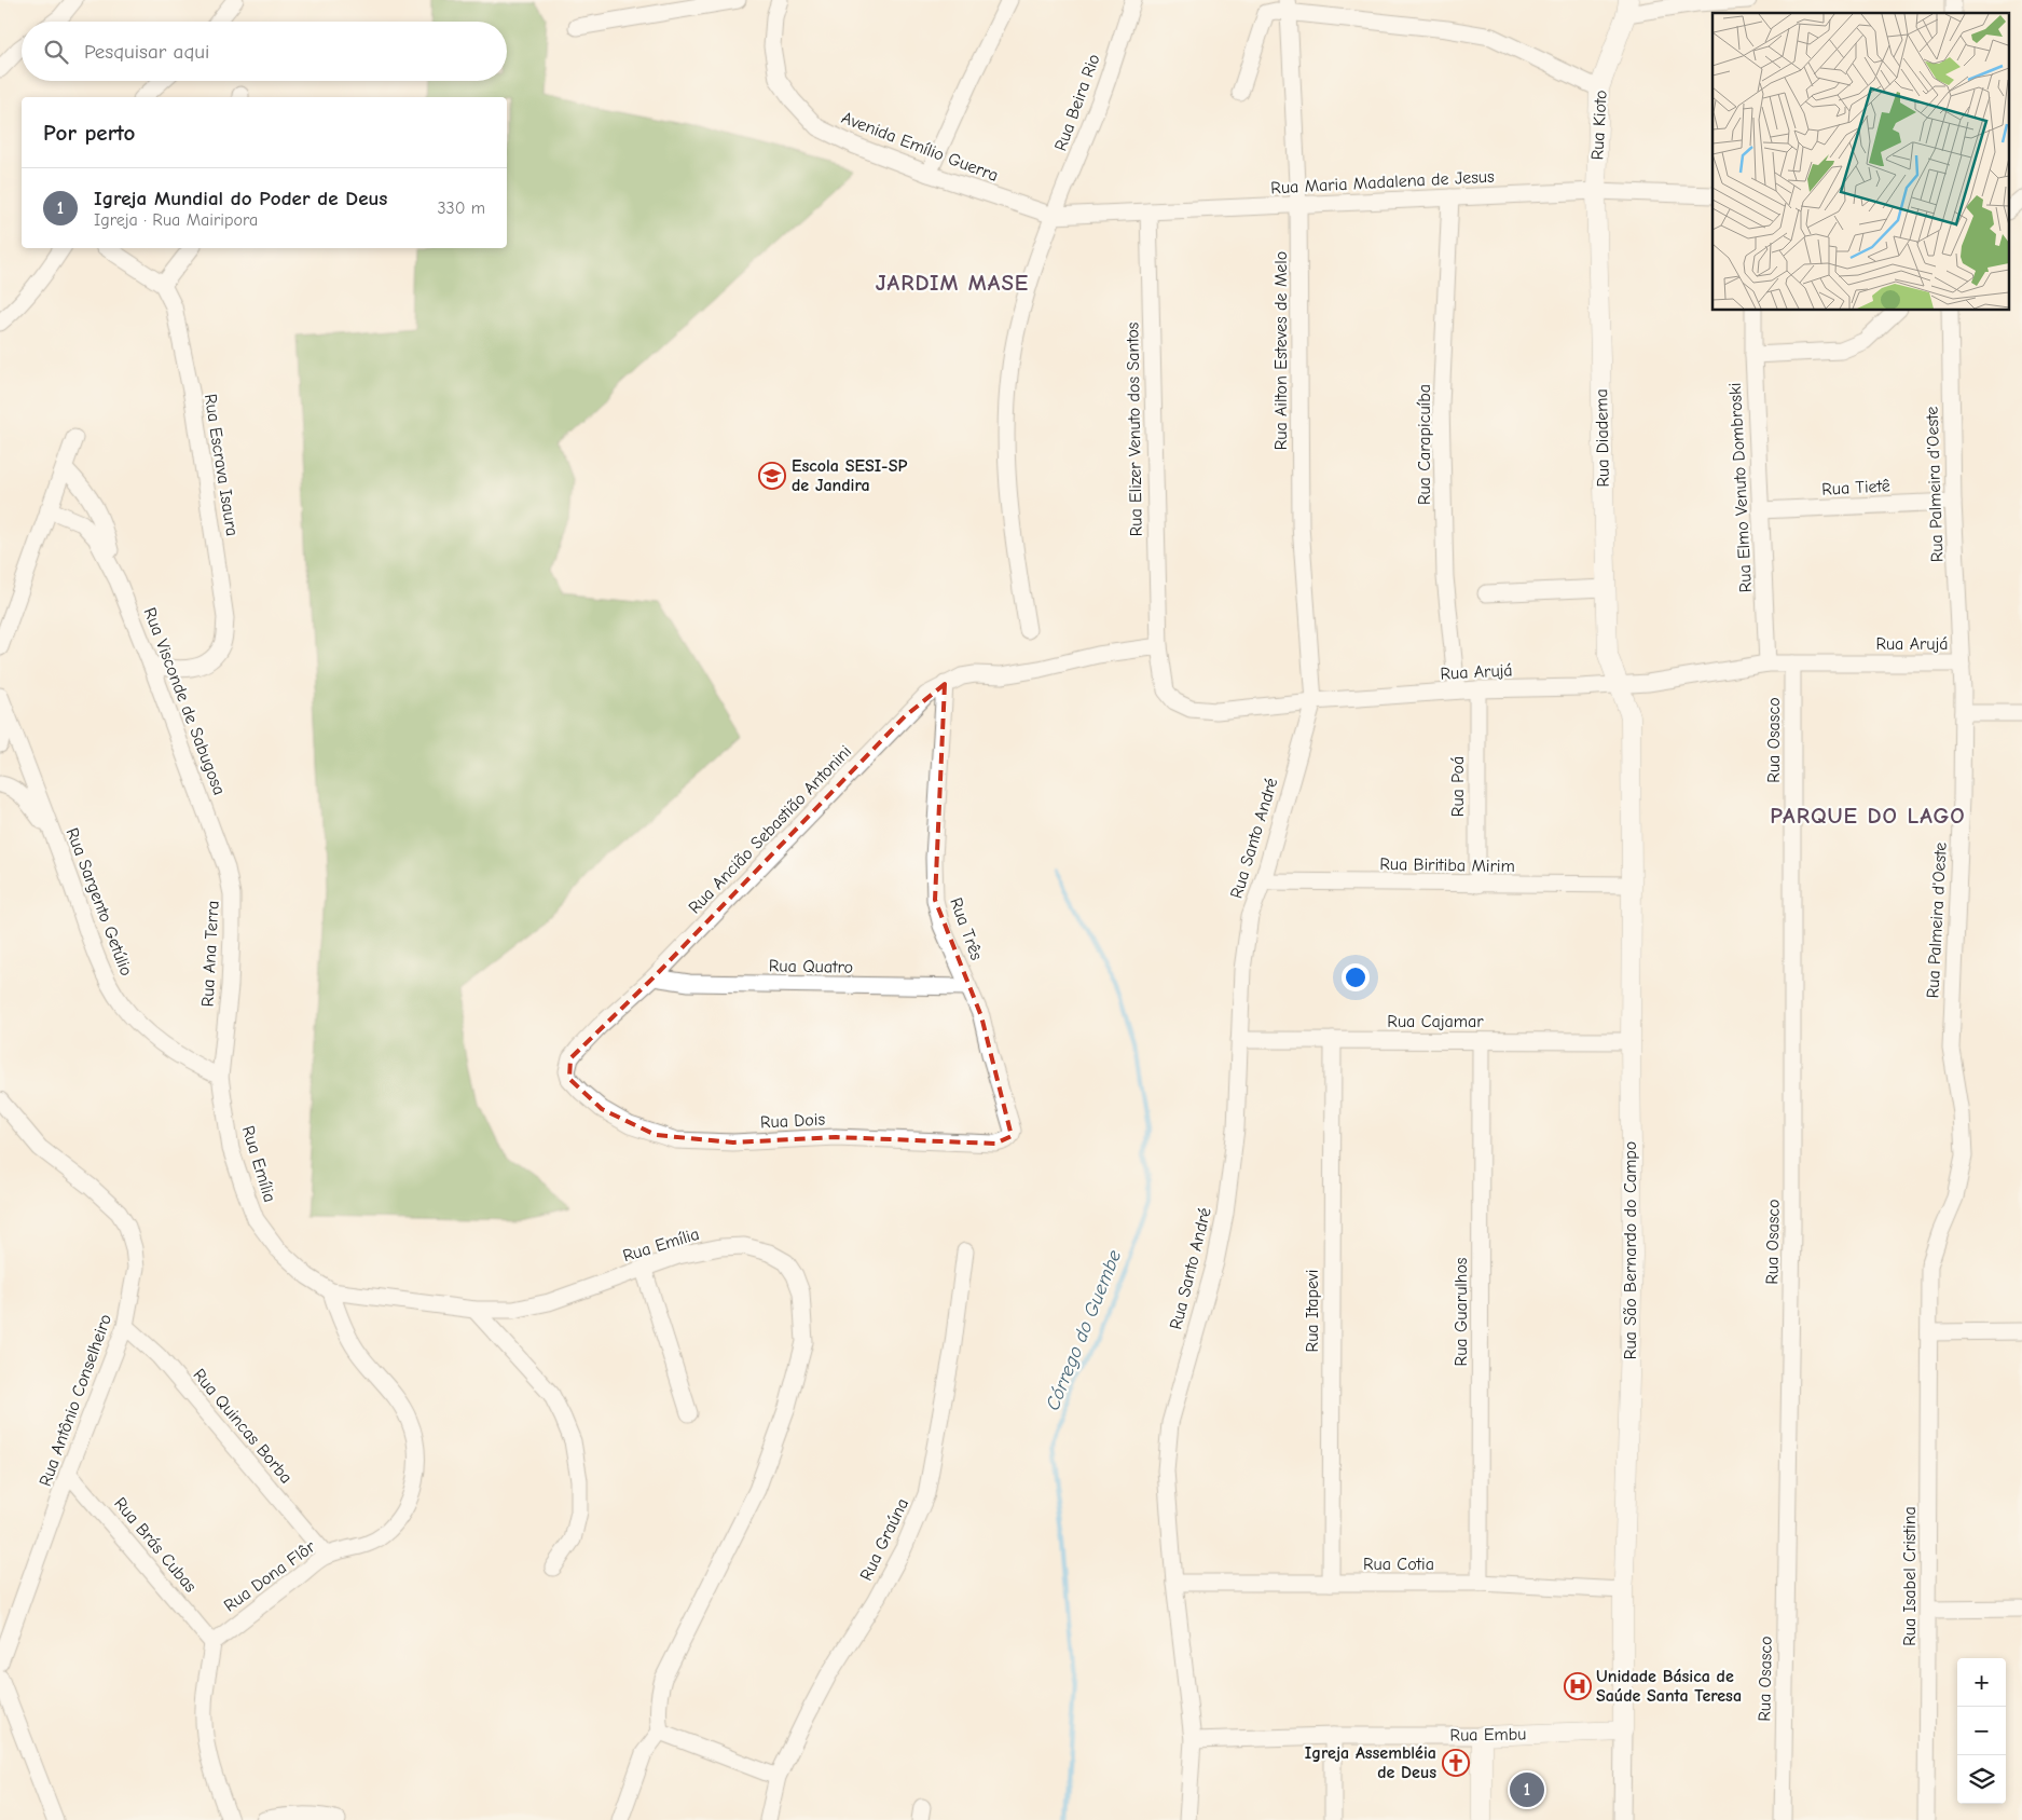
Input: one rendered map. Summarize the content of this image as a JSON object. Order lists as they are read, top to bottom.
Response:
{
  "streets": {
    "street": [
      "Rua Beira Rio",
      "Rua Kioto",
      "Avenida Emílio Guerra",
      "Rua Maria Madalena de Jesus",
      "Rua Ailton Esteves de Melo",
      "Rua Elizer Venuto dos Santos",
      "Rua Diadema",
      "Rua Carapicuíba",
      "Rua Escrava Isaura",
      "Rua Palmeira d'Oeste",
      "Rua Elmo Venuto Dombroski",
      "Rua Tietê",
      "Rua Arujá",
      "Rua Visconde de Sabugosa",
      "Rua Osasco",
      "Rua Poá",
      "Rua Ancião Sebastião Antonini",
      "Rua Santo André",
      "Rua Biritiba Mirim",
      "Rua Sargento Getúlio",
      "Rua Três",
      "Rua Ana Terra",
      "Rua Quatro",
      "Rua Cajamar",
      "Rua Dois",
      "Rua Emília",
      "Rua São Bernardo do Campo",
      "Rua Itapevi",
      "Rua Guarulhos",
      "Rua Antônio Conselheiro",
      "Rua Quincas Borba",
      "Rua Graúna",
      "Rua Brás Cubas",
      "Rua Cotia",
      "Rua Dona Flôr",
      "Rua Isabel Cristina",
      "Rua Embu"
    ]
  },
  "crossings": [
    ["Rua Beira Rio", "Avenida Emílio Guerra"],
    ["Rua Beira Rio", "Rua Maria Madalena de Jesus"],
    ["Rua Kioto", "Rua Maria Madalena de Jesus"],
    ["Rua Kioto", "Rua Diadema"],
    ["Avenida Emílio Guerra", "Rua Maria Madalena de Jesus"],
    ["Rua Maria Madalena de Jesus", "Rua Ailton Esteves de Melo"],
    ["Rua Maria Madalena de Jesus", "Rua Elizer Venuto dos Santos"],
    ["Rua Maria Madalena de Jesus", "Rua Diadema"],
    ["Rua Maria Madalena de Jesus", "Rua Carapicuíba"],
    ["Rua Ailton Esteves de Melo", "Rua Arujá"],
    ["Rua Ailton Esteves de Melo", "Rua Santo André"],
    ["Rua Elizer Venuto dos Santos", "Rua Arujá"],
    ["Rua Elizer Venuto dos Santos", "Rua Ancião Sebastião Antonini"],
    ["Rua Diadema", "Rua Arujá"],
    ["Rua Diadema", "Rua São Bernardo do Campo"],
    ["Rua Carapicuíba", "Rua Arujá"],
    ["Rua Escrava Isaura", "Rua Visconde de Sabugosa"],
    ["Rua Palmeira d'Oeste", "Rua Tietê"],
    ["Rua Palmeira d'Oeste", "Rua Arujá"],
    ["Rua Palmeira d'Oeste", "Rua Isabel Cristina"],
    ["Rua Elmo Venuto Dombroski", "Rua Tietê"],
    ["Rua Elmo Venuto Dombroski", "Rua Arujá"],
    ["Rua Arujá", "Rua Osasco"],
    ["Rua Arujá", "Rua Poá"],
    ["Rua Arujá", "Rua Ancião Sebastião Antonini"],
    ["Rua Arujá", "Rua Santo André"],
    ["Rua Arujá", "Rua São Bernardo do Campo"],
    ["Rua Visconde de Sabugosa", "Rua Ana Terra"],
    ["Rua Poá", "Rua Biritiba Mirim"],
    ["Rua Ancião Sebastião Antonini", "Rua Três"],
    ["Rua Ancião Sebastião Antonini", "Rua Quatro"],
    ["Rua Ancião Sebastião Antonini", "Rua Dois"],
    ["Rua Santo André", "Rua Biritiba Mirim"],
    ["Rua Santo André", "Rua Cajamar"],
    ["Rua Santo André", "Rua Cotia"],
    ["Rua Santo André", "Rua Embu"],
    ["Rua Biritiba Mirim", "Rua São Bernardo do Campo"],
    ["Rua Sargento Getúlio", "Rua Ana Terra"],
    ["Rua Sargento Getúlio", "Rua Emília"],
    ["Rua Três", "Rua Quatro"],
    ["Rua Três", "Rua Dois"],
    ["Rua Ana Terra", "Rua Emília"],
    ["Rua Cajamar", "Rua São Bernardo do Campo"],
    ["Rua Cajamar", "Rua Itapevi"],
    ["Rua Cajamar", "Rua Guarulhos"],
    ["Rua Emília", "Rua Dona Flôr"],
    ["Rua São Bernardo do Campo", "Rua Cotia"],
    ["Rua São Bernardo do Campo", "Rua Embu"],
    ["Rua Itapevi", "Rua Cotia"],
    ["Rua Guarulhos", "Rua Cotia"],
    ["Rua Antônio Conselheiro", "Rua Quincas Borba"],
    ["Rua Antônio Conselheiro", "Rua Brás Cubas"],
    ["Rua Quincas Borba", "Rua Dona Flôr"],
    ["Rua Brás Cubas", "Rua Dona Flôr"]
  ],
  "districts": ["JARDIM MASE", "PARQUE DO LAGO"],
  "water": ["Córrego do Guembe"],
  "places": {
    "school or university": ["Escola SESI-SP de Jandira"],
    "hospital": ["Unidade Básica de Saúde Santa Teresa"],
    "church": ["Igreja Assembléia de Deus"]
  },
  "page": {
    "search": "Pesquisar aqui",
    "heading": "Por perto",
    "list": [
      {
        "mark": "1",
        "name": "Igreja Mundial do Poder de Deus",
        "note": "Igreja · Rua Mairipora",
        "value": "330 m"
      }
    ],
    "map_buttons": ["+", "−"],
    "pins": "1"
  }
}
